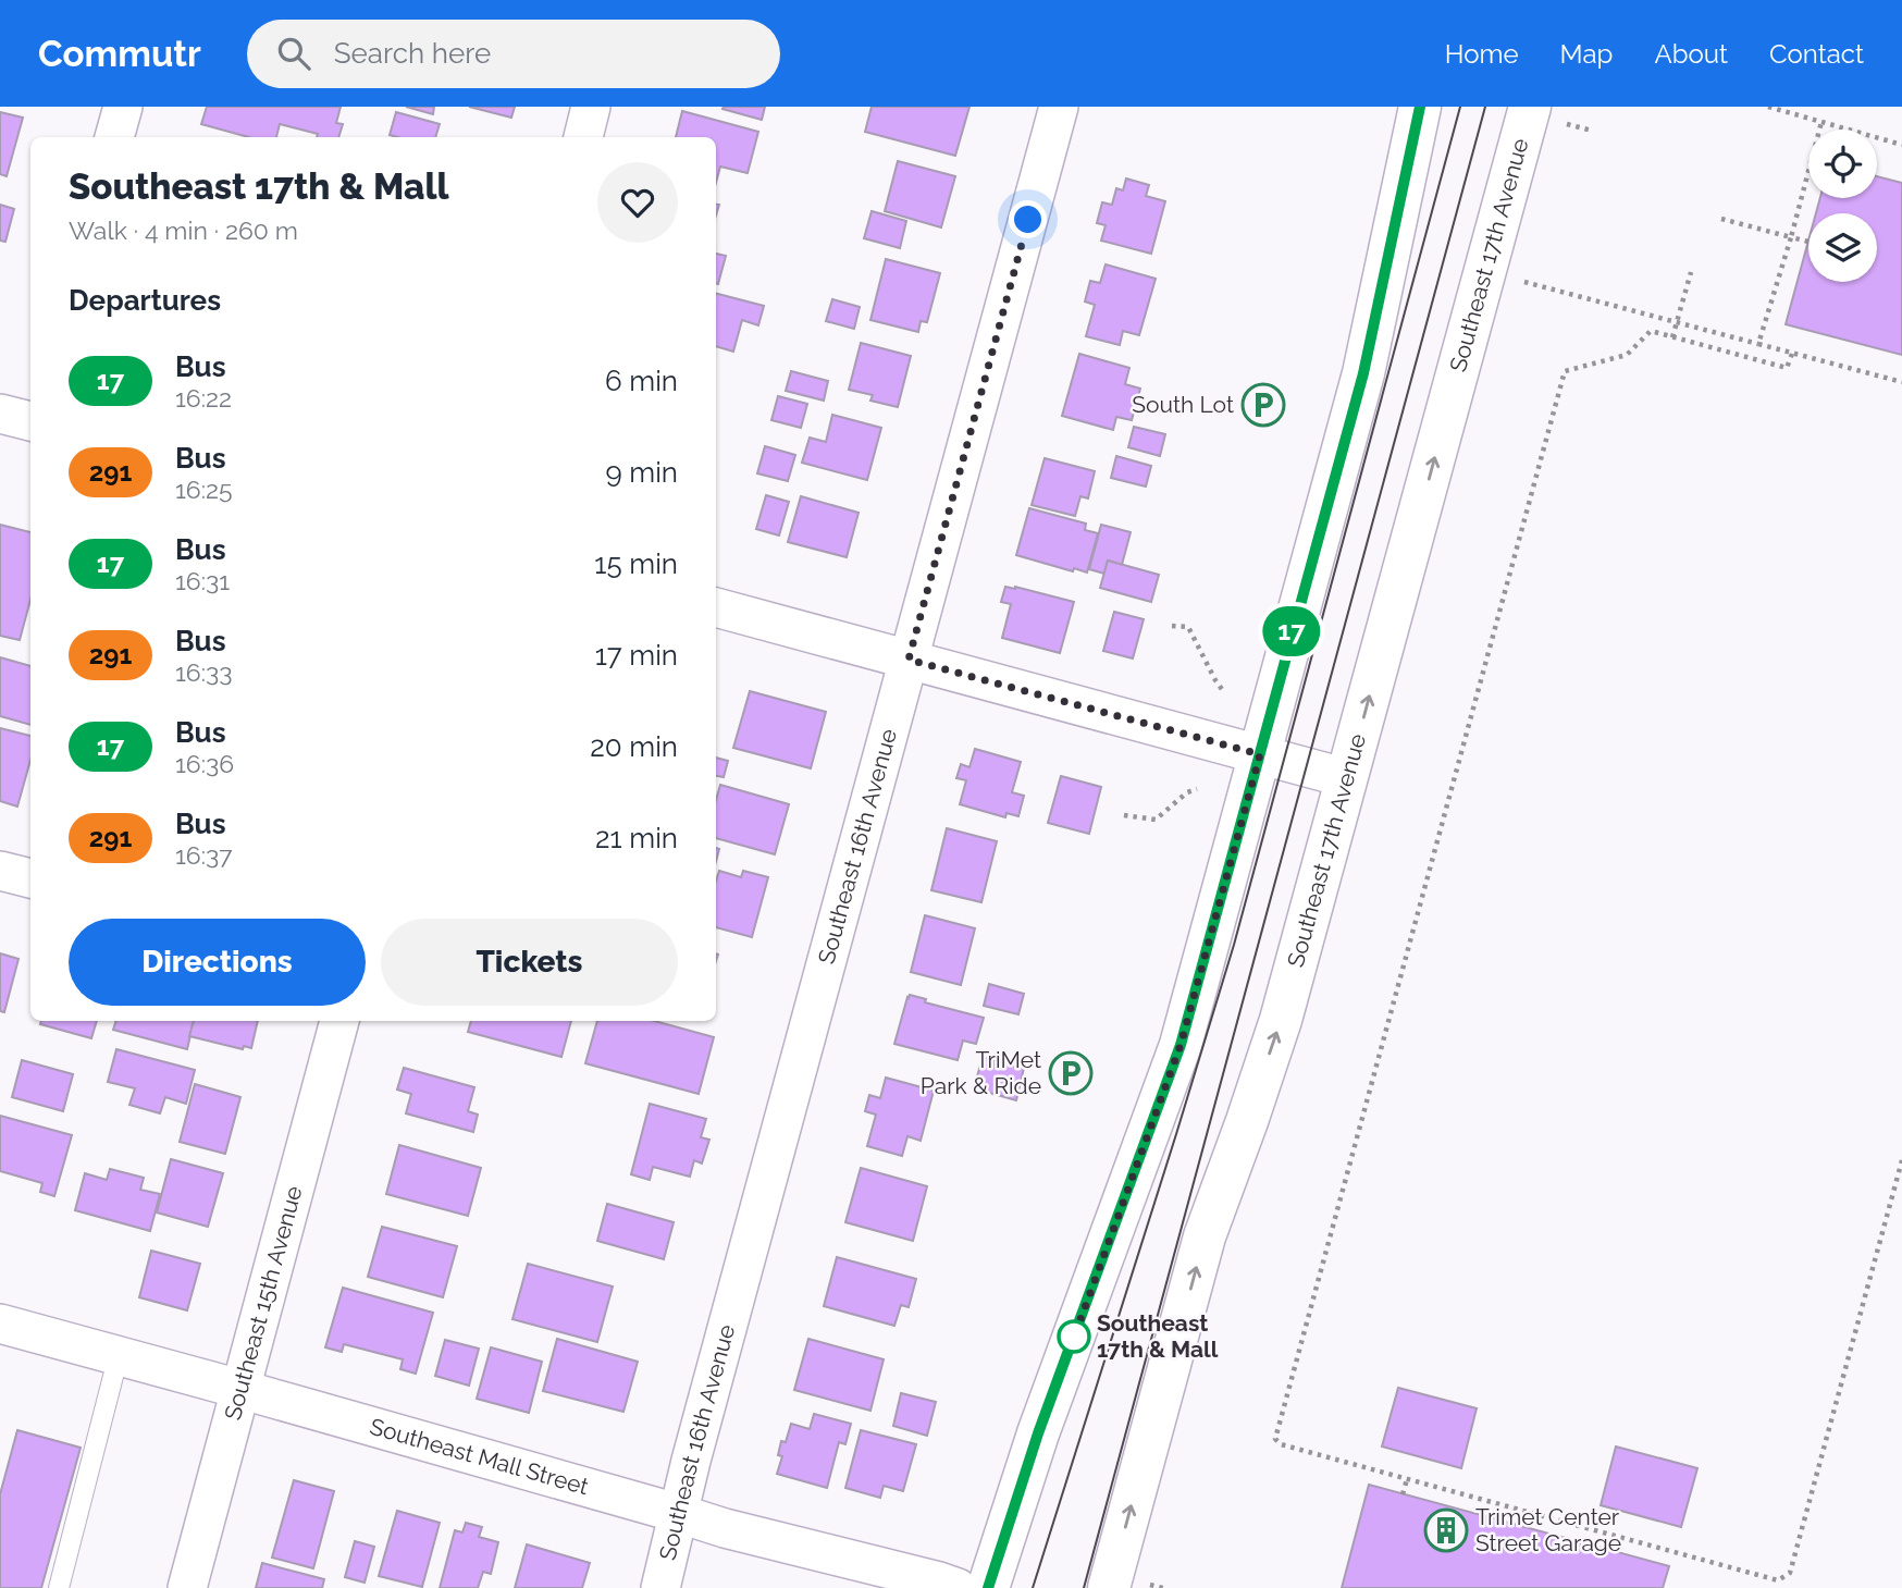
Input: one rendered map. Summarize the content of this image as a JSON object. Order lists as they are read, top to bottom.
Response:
{
  "streets": {
    "street": [
      "Southeast 17th Avenue",
      "Southeast 16th Avenue",
      "Southeast 15th Avenue",
      "Southeast Mall Street"
    ]
  },
  "crossings": [
    ["Southeast 16th Avenue", "Southeast Mall Street"],
    ["Southeast 15th Avenue", "Southeast Mall Street"]
  ],
  "places": {
    "parking": ["South Lot", "TriMet Park & Ride"],
    "other": ["Southeast 17th & Mall"],
    "building": ["Trimet Center Street Garage"]
  },
  "lines": ["bus line 17"],
  "page": {
    "header": "Commutr",
    "search": "Search here",
    "nav": [
      "Home",
      "Map",
      "About",
      "Contact"
    ],
    "on_map": "17",
    "heading": [
      ["Southeast 17th & Mall", "Walk · 4 min · 260 m"],
      "Departures"
    ],
    "list": [
      {
        "mark": "17",
        "name": "Bus",
        "note": "16:22",
        "value": "6 min"
      },
      {
        "mark": "291",
        "name": "Bus",
        "note": "16:25",
        "value": "9 min"
      },
      {
        "mark": "17",
        "name": "Bus",
        "note": "16:31",
        "value": "15 min"
      },
      {
        "mark": "291",
        "name": "Bus",
        "note": "16:33",
        "value": "17 min"
      },
      {
        "mark": "17",
        "name": "Bus",
        "note": "16:36",
        "value": "20 min"
      },
      {
        "mark": "291",
        "name": "Bus",
        "note": "16:37",
        "value": "21 min"
      }
    ],
    "buttons": ["Directions", "Tickets"]
  }
}
